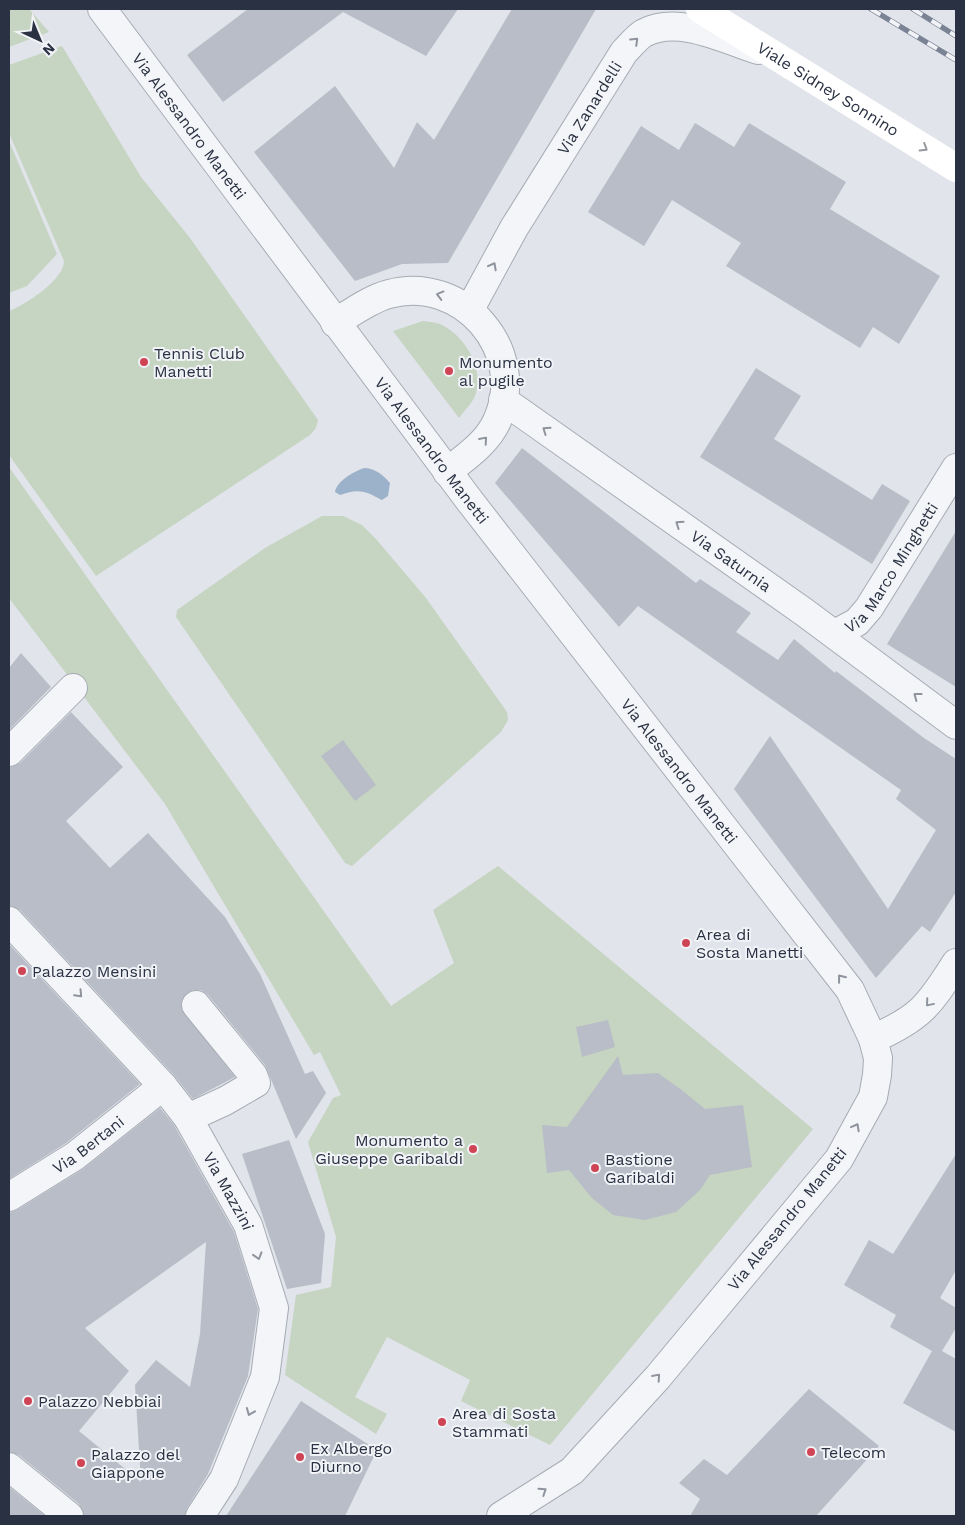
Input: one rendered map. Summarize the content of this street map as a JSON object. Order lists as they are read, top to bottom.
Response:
{
  "streets": {
    "street": [
      "Viale Sidney Sonnino",
      "Via Zanardelli",
      "Via Alessandro Manetti",
      "Via Saturnia",
      "Via Marco Minghetti",
      "Via Bertani",
      "Via Mazzini"
    ]
  },
  "crossings": [
    ["Viale Sidney Sonnino", "Via Zanardelli"],
    ["Via Saturnia", "Via Marco Minghetti"],
    ["Via Bertani", "Via Mazzini"]
  ],
  "one_way": [
    "Viale Sidney Sonnino",
    "Via Zanardelli",
    "Via Saturnia",
    "Via Mazzini"
  ],
  "places": [
    "Tennis Club Manetti",
    "Monumento al pugile",
    "Area di Sosta Manetti",
    "Palazzo Mensini",
    "Monumento a Giuseppe Garibaldi",
    "Bastione Garibaldi",
    "Palazzo Nebbiai",
    "Area di Sosta Stammati",
    "Telecom",
    "Ex Albergo Diurno",
    "Palazzo del Giappone"
  ],
  "north": "bottom right"
}
